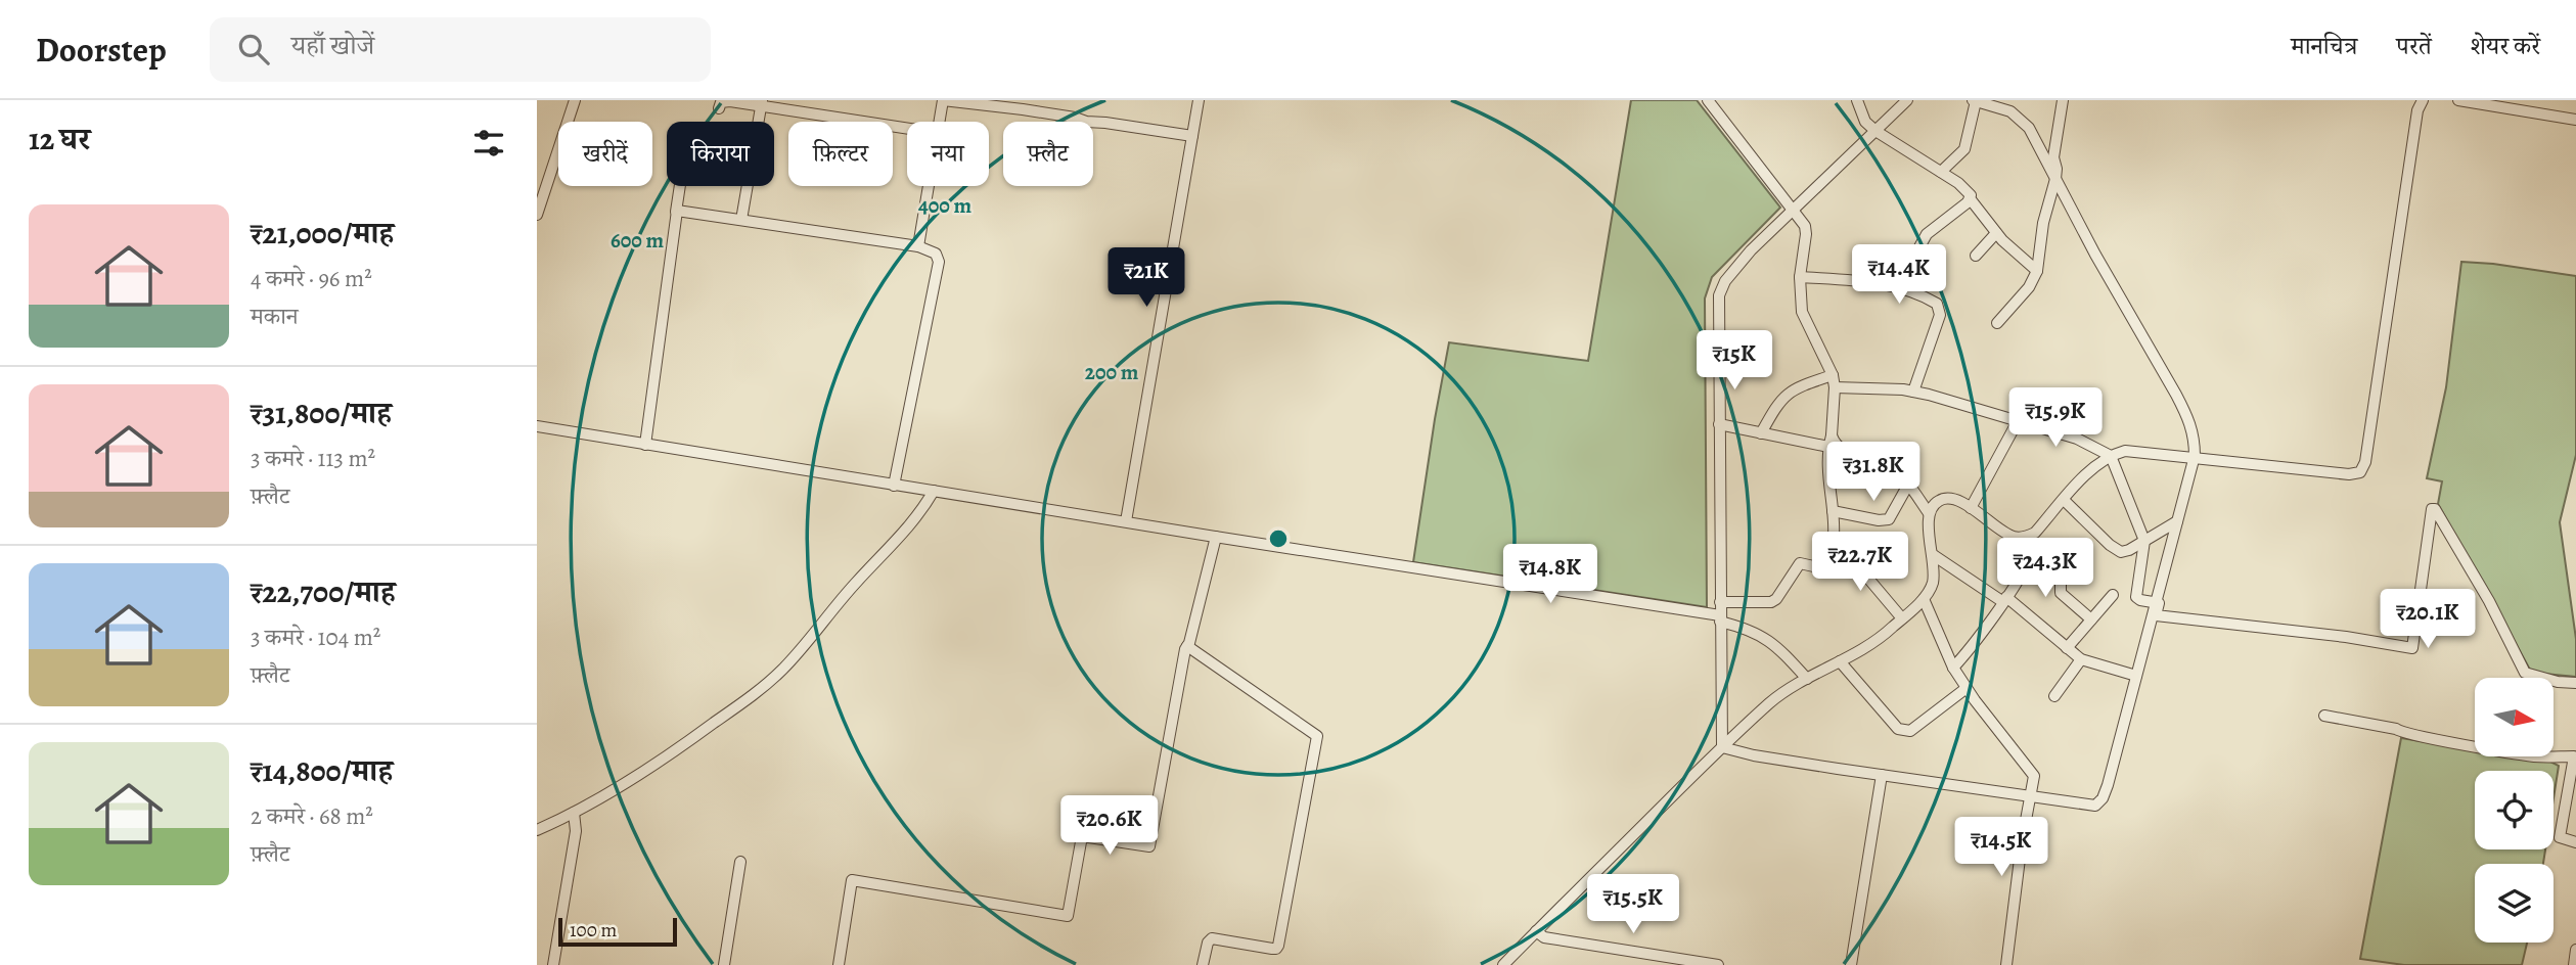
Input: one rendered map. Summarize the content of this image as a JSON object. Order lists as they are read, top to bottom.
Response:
{
  "scale_bar": "100 m",
  "north": "right",
  "page": {
    "header": "Doorstep",
    "search": "यहाँ खोजें",
    "nav": ["मानचित्र", "परतें", "शेयर करें"],
    "heading": "12 घर",
    "chip": [
      "खरीदें",
      "किराया",
      "फ़िल्टर",
      "नया",
      "फ़्लैट"
    ],
    "list": [
      {
        "name": "₹21,000/माह",
        "note": "4 कमरे · 96 m² · मकान"
      },
      {
        "name": "₹31,800/माह",
        "note": "3 कमरे · 113 m² · फ़्लैट"
      },
      {
        "name": "₹22,700/माह",
        "note": "3 कमरे · 104 m² · फ़्लैट"
      },
      {
        "name": "₹14,800/माह",
        "note": "2 कमरे · 68 m² · फ़्लैट"
      }
    ],
    "price": [
      "₹14.4K",
      "₹21K",
      "₹15K",
      "₹15.9K",
      "₹31.8K",
      "₹22.7K",
      "₹24.3K",
      "₹14.8K",
      "₹20.1K",
      "₹20.6K",
      "₹14.5K",
      "₹15.5K"
    ],
    "scale": "100 m"
  },
  "rings": ["400 m", "600 m", "200 m"]
}
